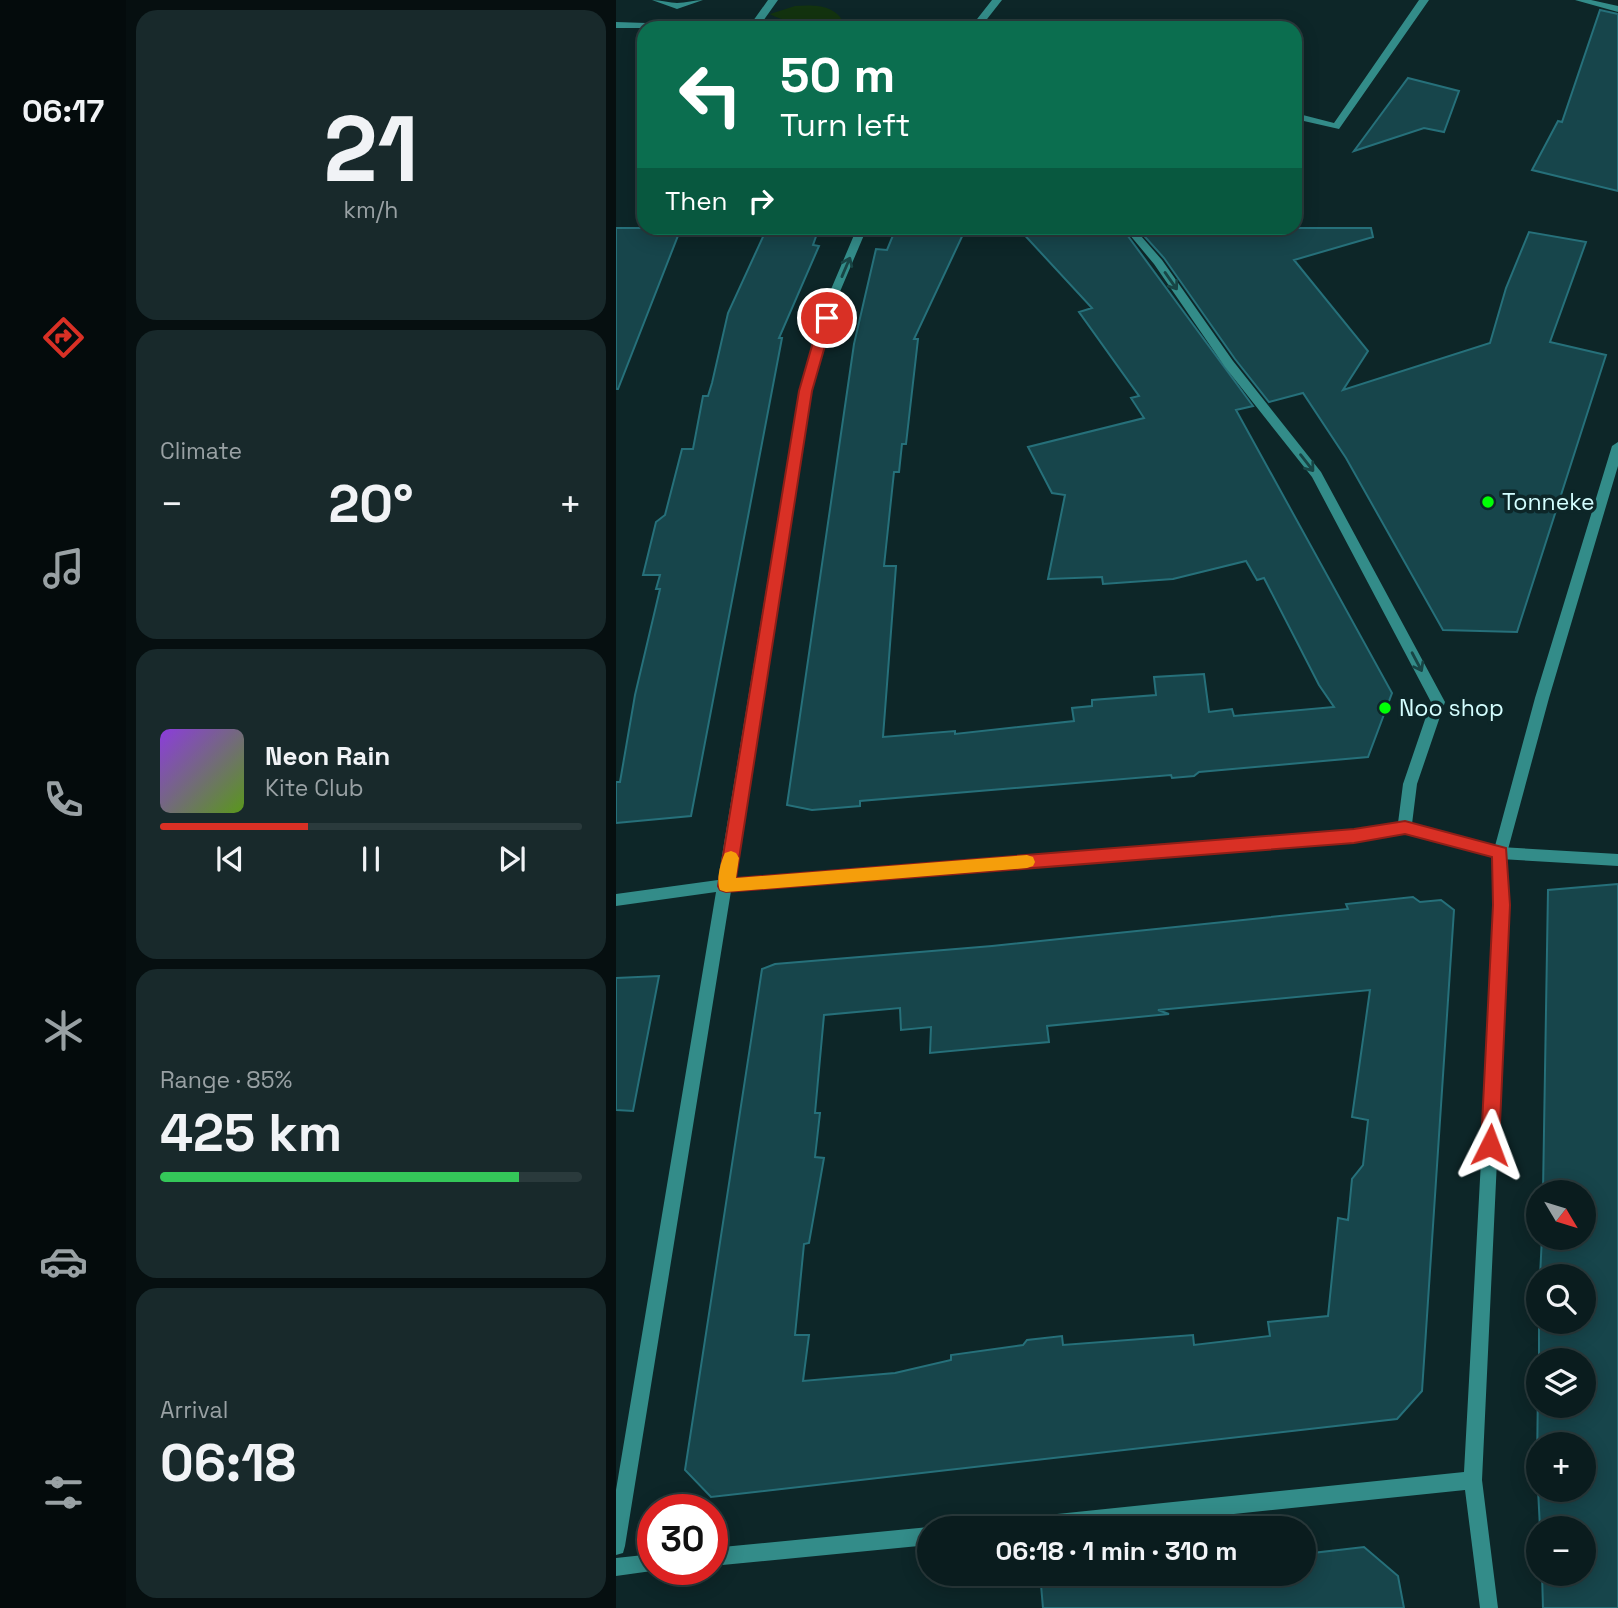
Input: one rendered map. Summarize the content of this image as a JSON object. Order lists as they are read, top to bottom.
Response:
{
  "places": ["Tonneke", "Noo shop"],
  "north": "bottom right",
  "page": {
    "tabs": "06:17",
    "tile": [
      ["21", "km/h"],
      "Climate",
      ["Range · 85%", "425 km"],
      ["Arrival", "06:18"]
    ],
    "turn": ["50 m", "Turn left"],
    "then": "Then",
    "heat": ["−", "20°", "+"],
    "song": ["Neon Rain", "Kite Club"],
    "map_buttons": ["+", "−"],
    "limit": "30",
    "trip": "06:18 · 1 min · 310 m"
  }
}
